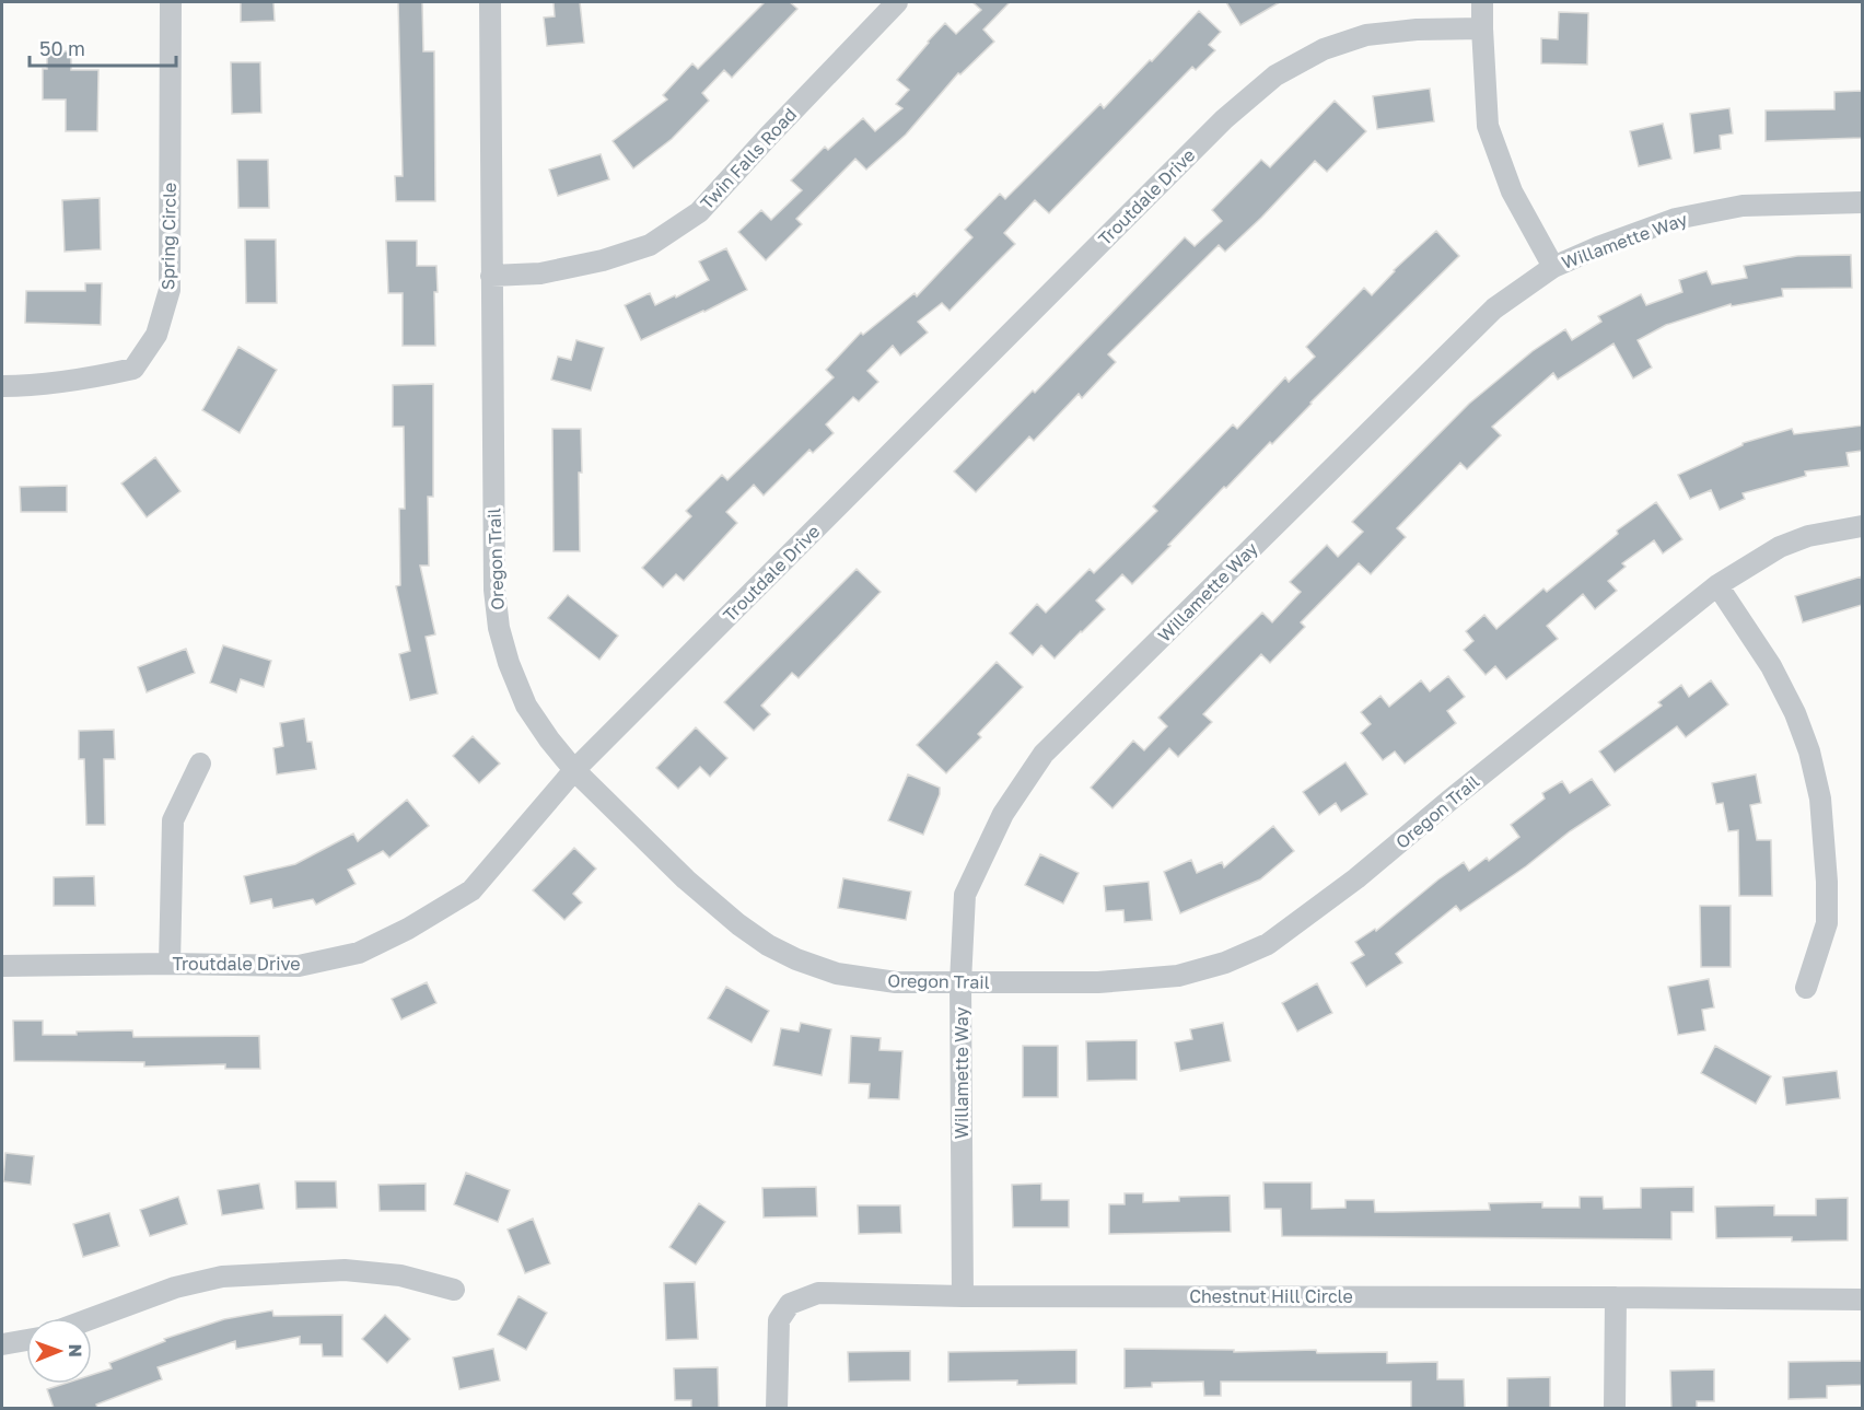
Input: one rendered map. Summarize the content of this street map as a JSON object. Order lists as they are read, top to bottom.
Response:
{
  "streets": {
    "street": [
      "Twin Falls Road",
      "Troutdale Drive",
      "Spring Circle",
      "Willamette Way",
      "Oregon Trail",
      "Chestnut Hill Circle"
    ]
  },
  "crossings": [
    ["Twin Falls Road", "Oregon Trail"],
    ["Troutdale Drive", "Oregon Trail"],
    ["Willamette Way", "Oregon Trail"],
    ["Willamette Way", "Chestnut Hill Circle"]
  ],
  "scale_bar": "50 m",
  "north": "right"
}
